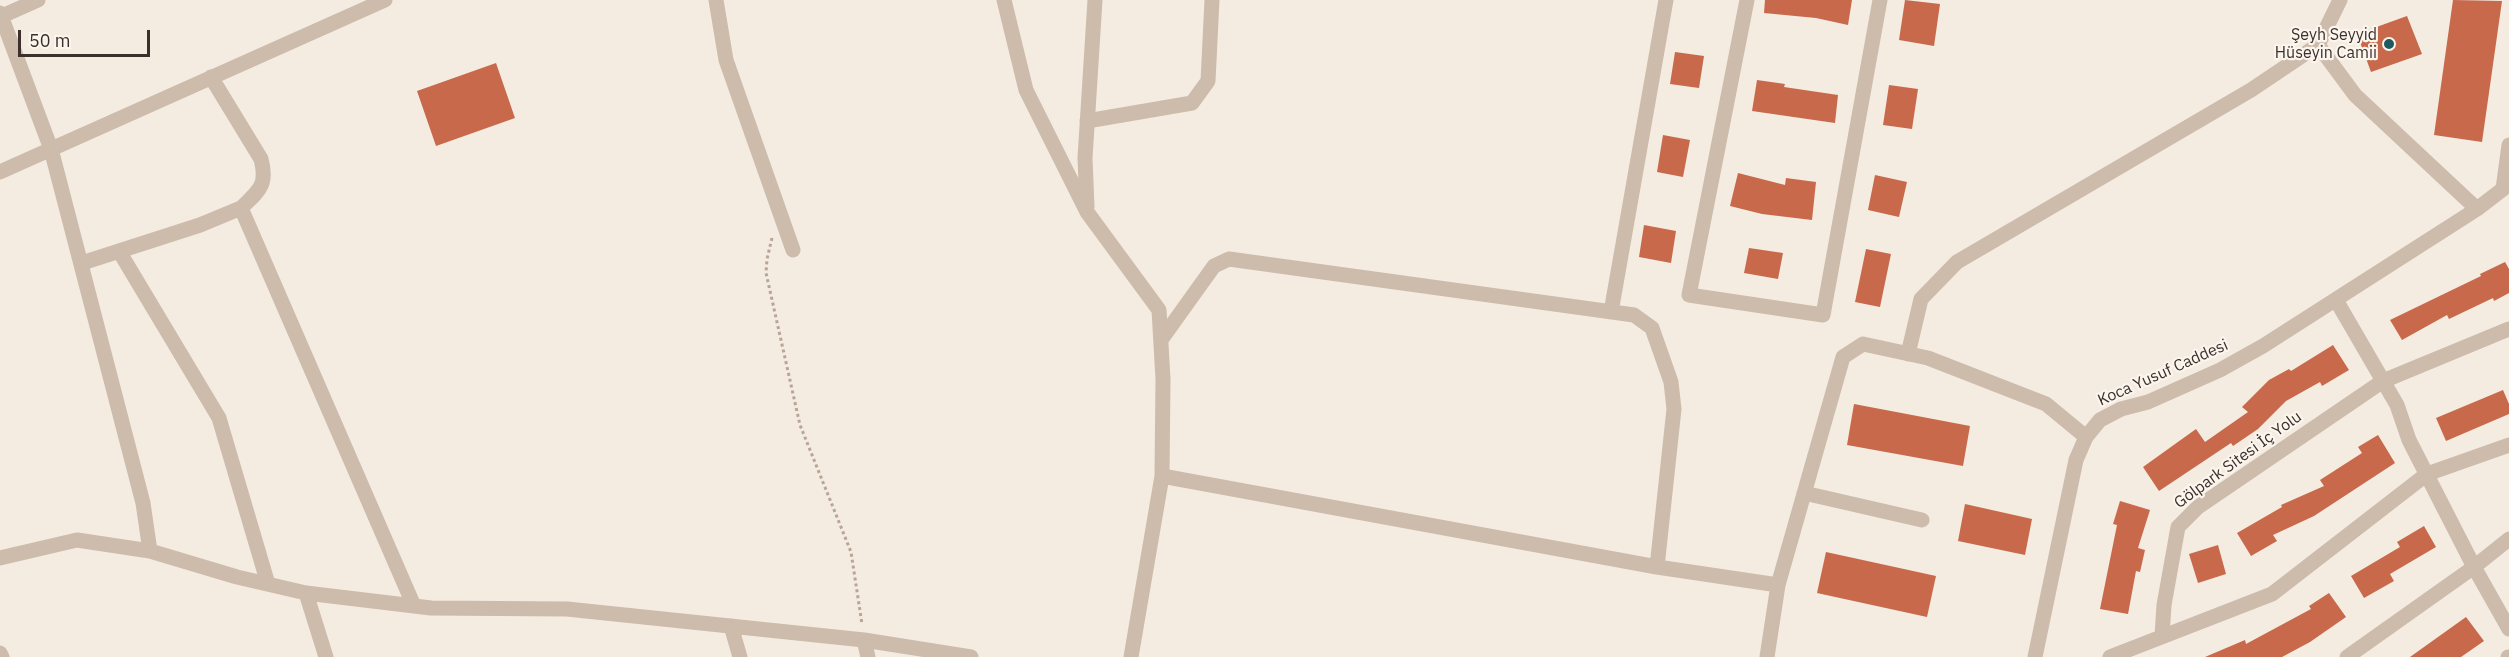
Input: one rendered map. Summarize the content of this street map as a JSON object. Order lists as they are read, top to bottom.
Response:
{
  "streets": {
    "street": ["Koca Yusuf Caddesi", "Gölpark Sitesi İç Yolu"]
  },
  "places": ["Şeyh Seyyid Hüseyin Camii"],
  "scale_bar": "50 m"
}
